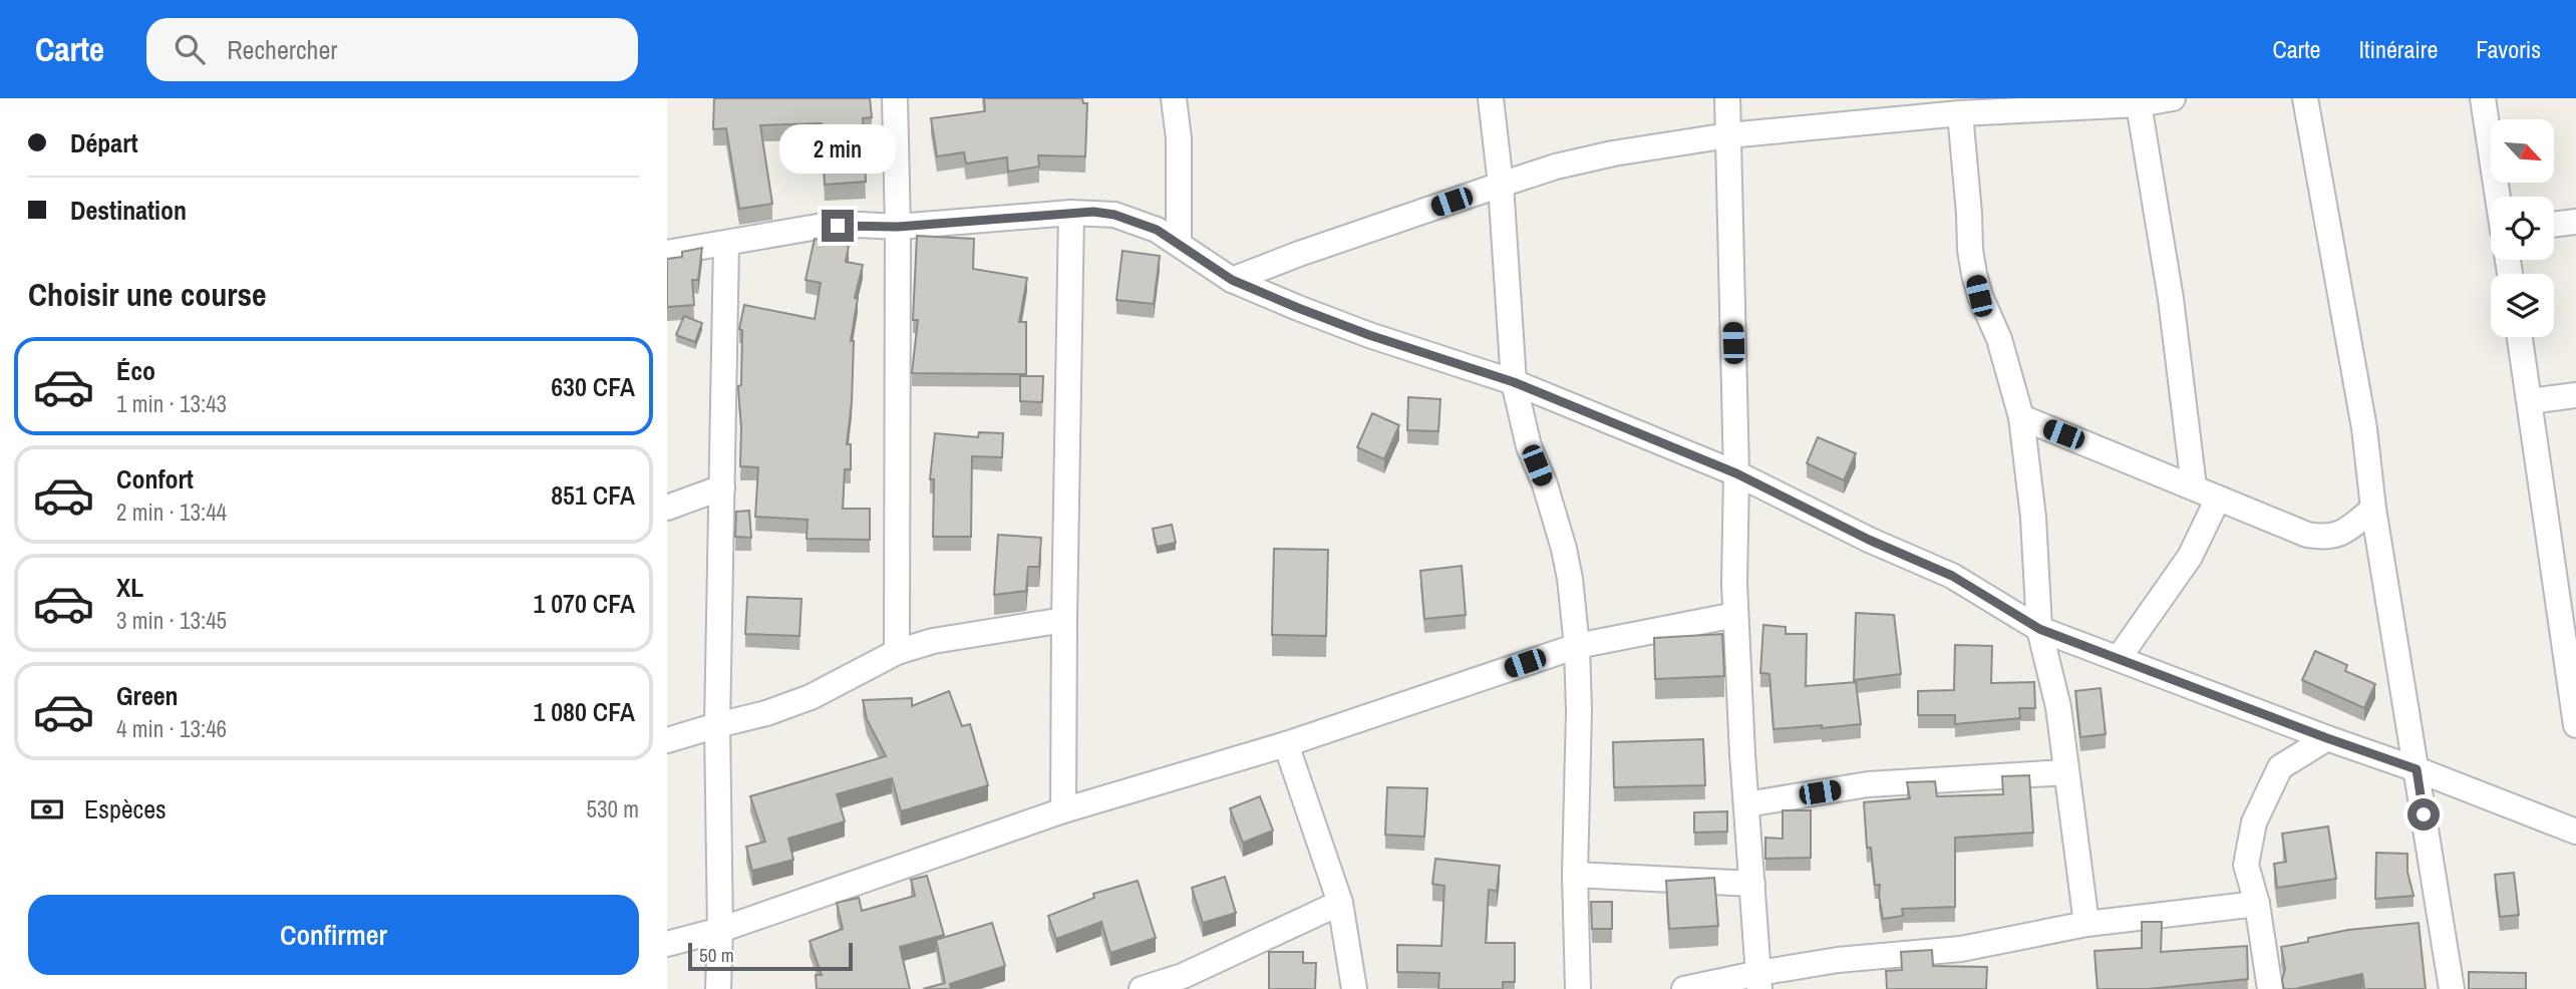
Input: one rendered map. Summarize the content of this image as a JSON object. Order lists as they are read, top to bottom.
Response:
{
  "scale_bar": "50 m",
  "north": "bottom right",
  "page": {
    "header": "Carte",
    "search": "Rechercher",
    "nav": ["Carte", "Itinéraire", "Favoris"],
    "banner": ["Départ", "Destination"],
    "bubble": "2 min",
    "heading": "Choisir une course",
    "list": [
      {
        "name": "Éco",
        "note": "1 min · 13:43",
        "value": "630 CFA"
      },
      {
        "name": "Confort",
        "note": "2 min · 13:44",
        "value": "851 CFA"
      },
      {
        "name": "XL",
        "note": "3 min · 13:45",
        "value": "1 070 CFA"
      },
      {
        "name": "Green",
        "note": "4 min · 13:46",
        "value": "1 080 CFA"
      }
    ],
    "pay": ["Espèces", "530 m"],
    "buttons": "Confirmer",
    "scale": "50 m"
  }
}
